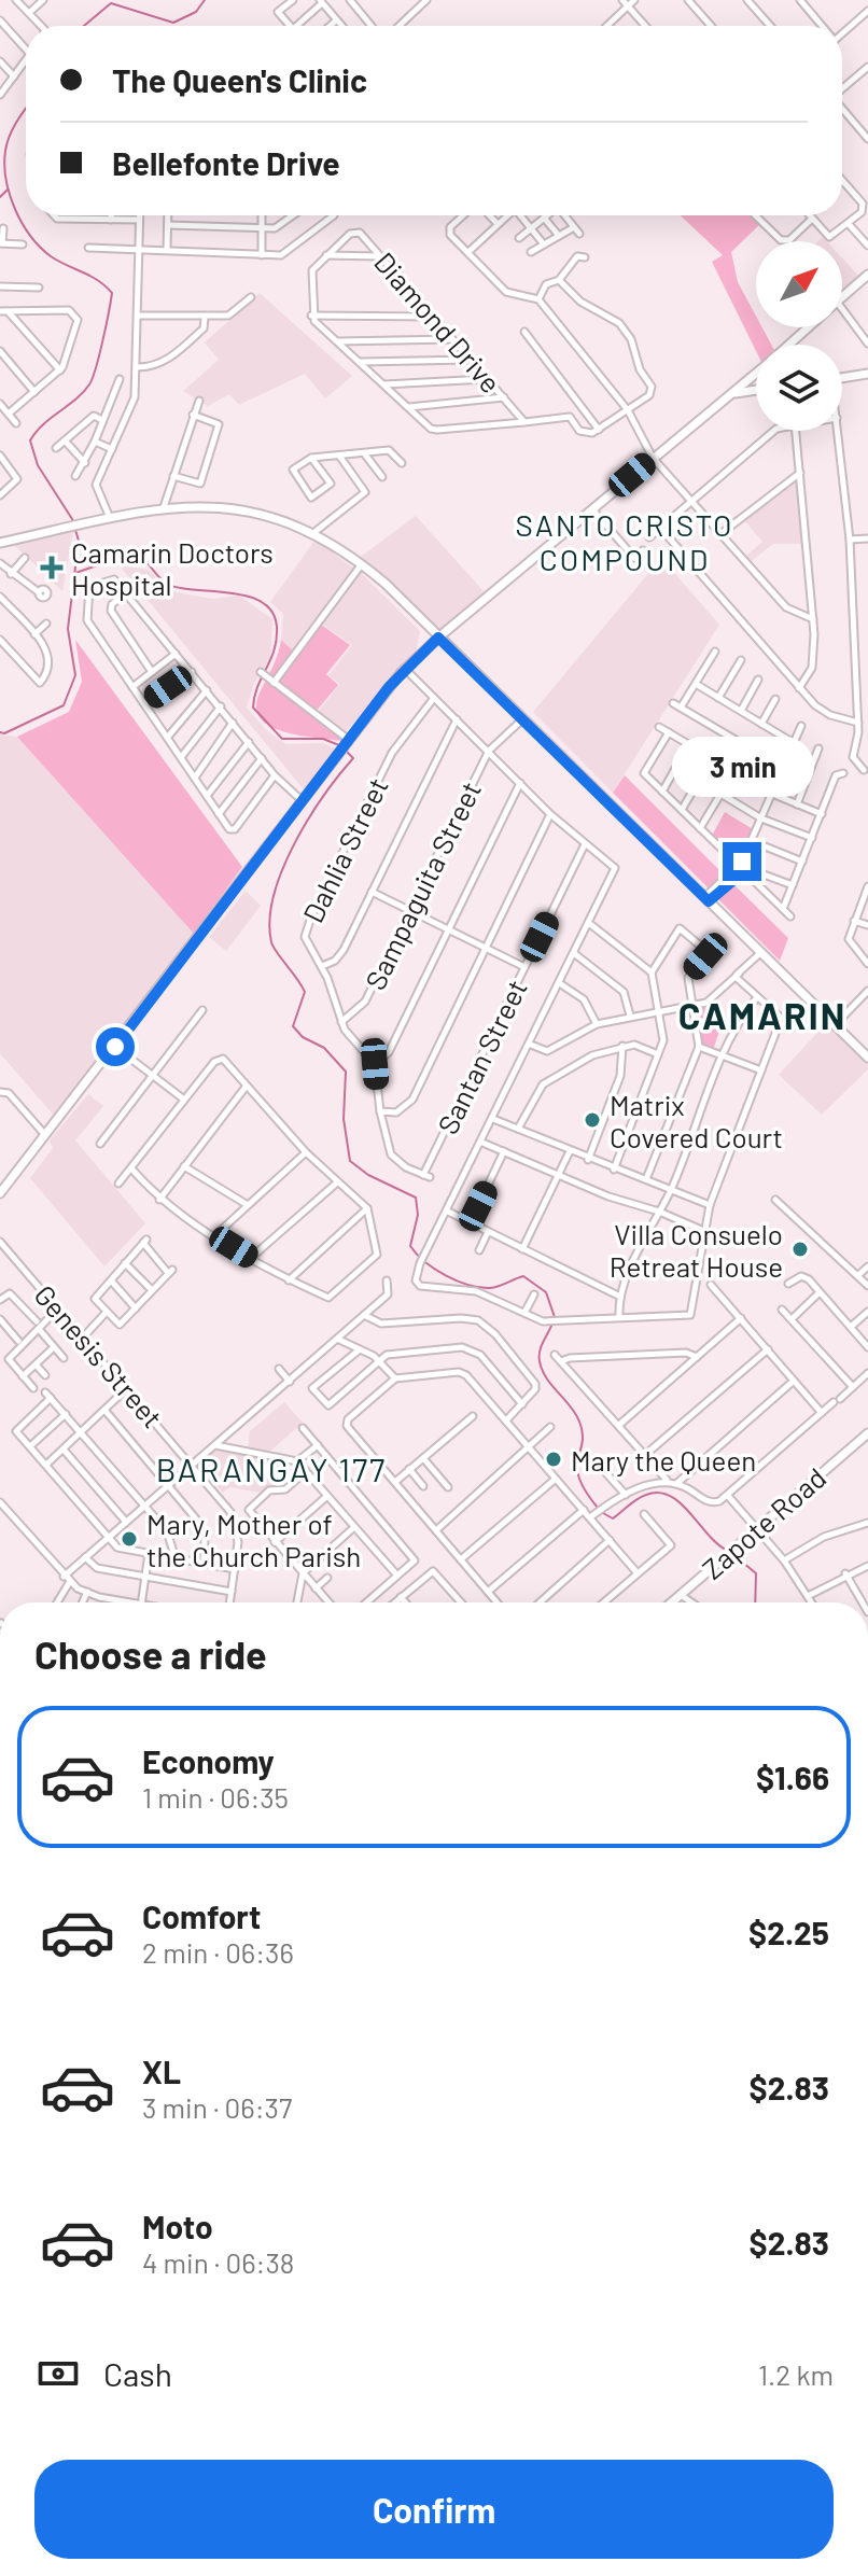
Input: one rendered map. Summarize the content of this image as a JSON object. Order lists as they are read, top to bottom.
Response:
{
  "streets": {
    "main road": ["Zapote Road"],
    "street": [
      "Diamond Drive",
      "Dahlia Street",
      "Sampaguita Street",
      "Santan Street",
      "Genesis Street"
    ]
  },
  "crossings": [
    ["Dahlia Street", "Sampaguita Street"]
  ],
  "districts": ["SANTO CRISTO COMPOUND", "CAMARIN", "BARANGAY 177"],
  "places": {
    "health": ["Camarin Doctors Hospital"],
    "other": [
      "Matrix Covered Court",
      "Villa Consuelo Retreat House",
      "Mary the Queen",
      "Mary, Mother of the Church Parish"
    ]
  },
  "north": "top right",
  "page": {
    "banner": ["The Queen's Clinic", "Bellefonte Drive"],
    "bubble": "3 min",
    "heading": "Choose a ride",
    "list": [
      {
        "name": "Economy",
        "note": "1 min · 06:35",
        "value": "$1.66"
      },
      {
        "name": "Comfort",
        "note": "2 min · 06:36",
        "value": "$2.25"
      },
      {
        "name": "XL",
        "note": "3 min · 06:37",
        "value": "$2.83"
      },
      {
        "name": "Moto",
        "note": "4 min · 06:38",
        "value": "$2.83"
      }
    ],
    "pay": ["Cash", "1.2 km"],
    "buttons": "Confirm"
  }
}
